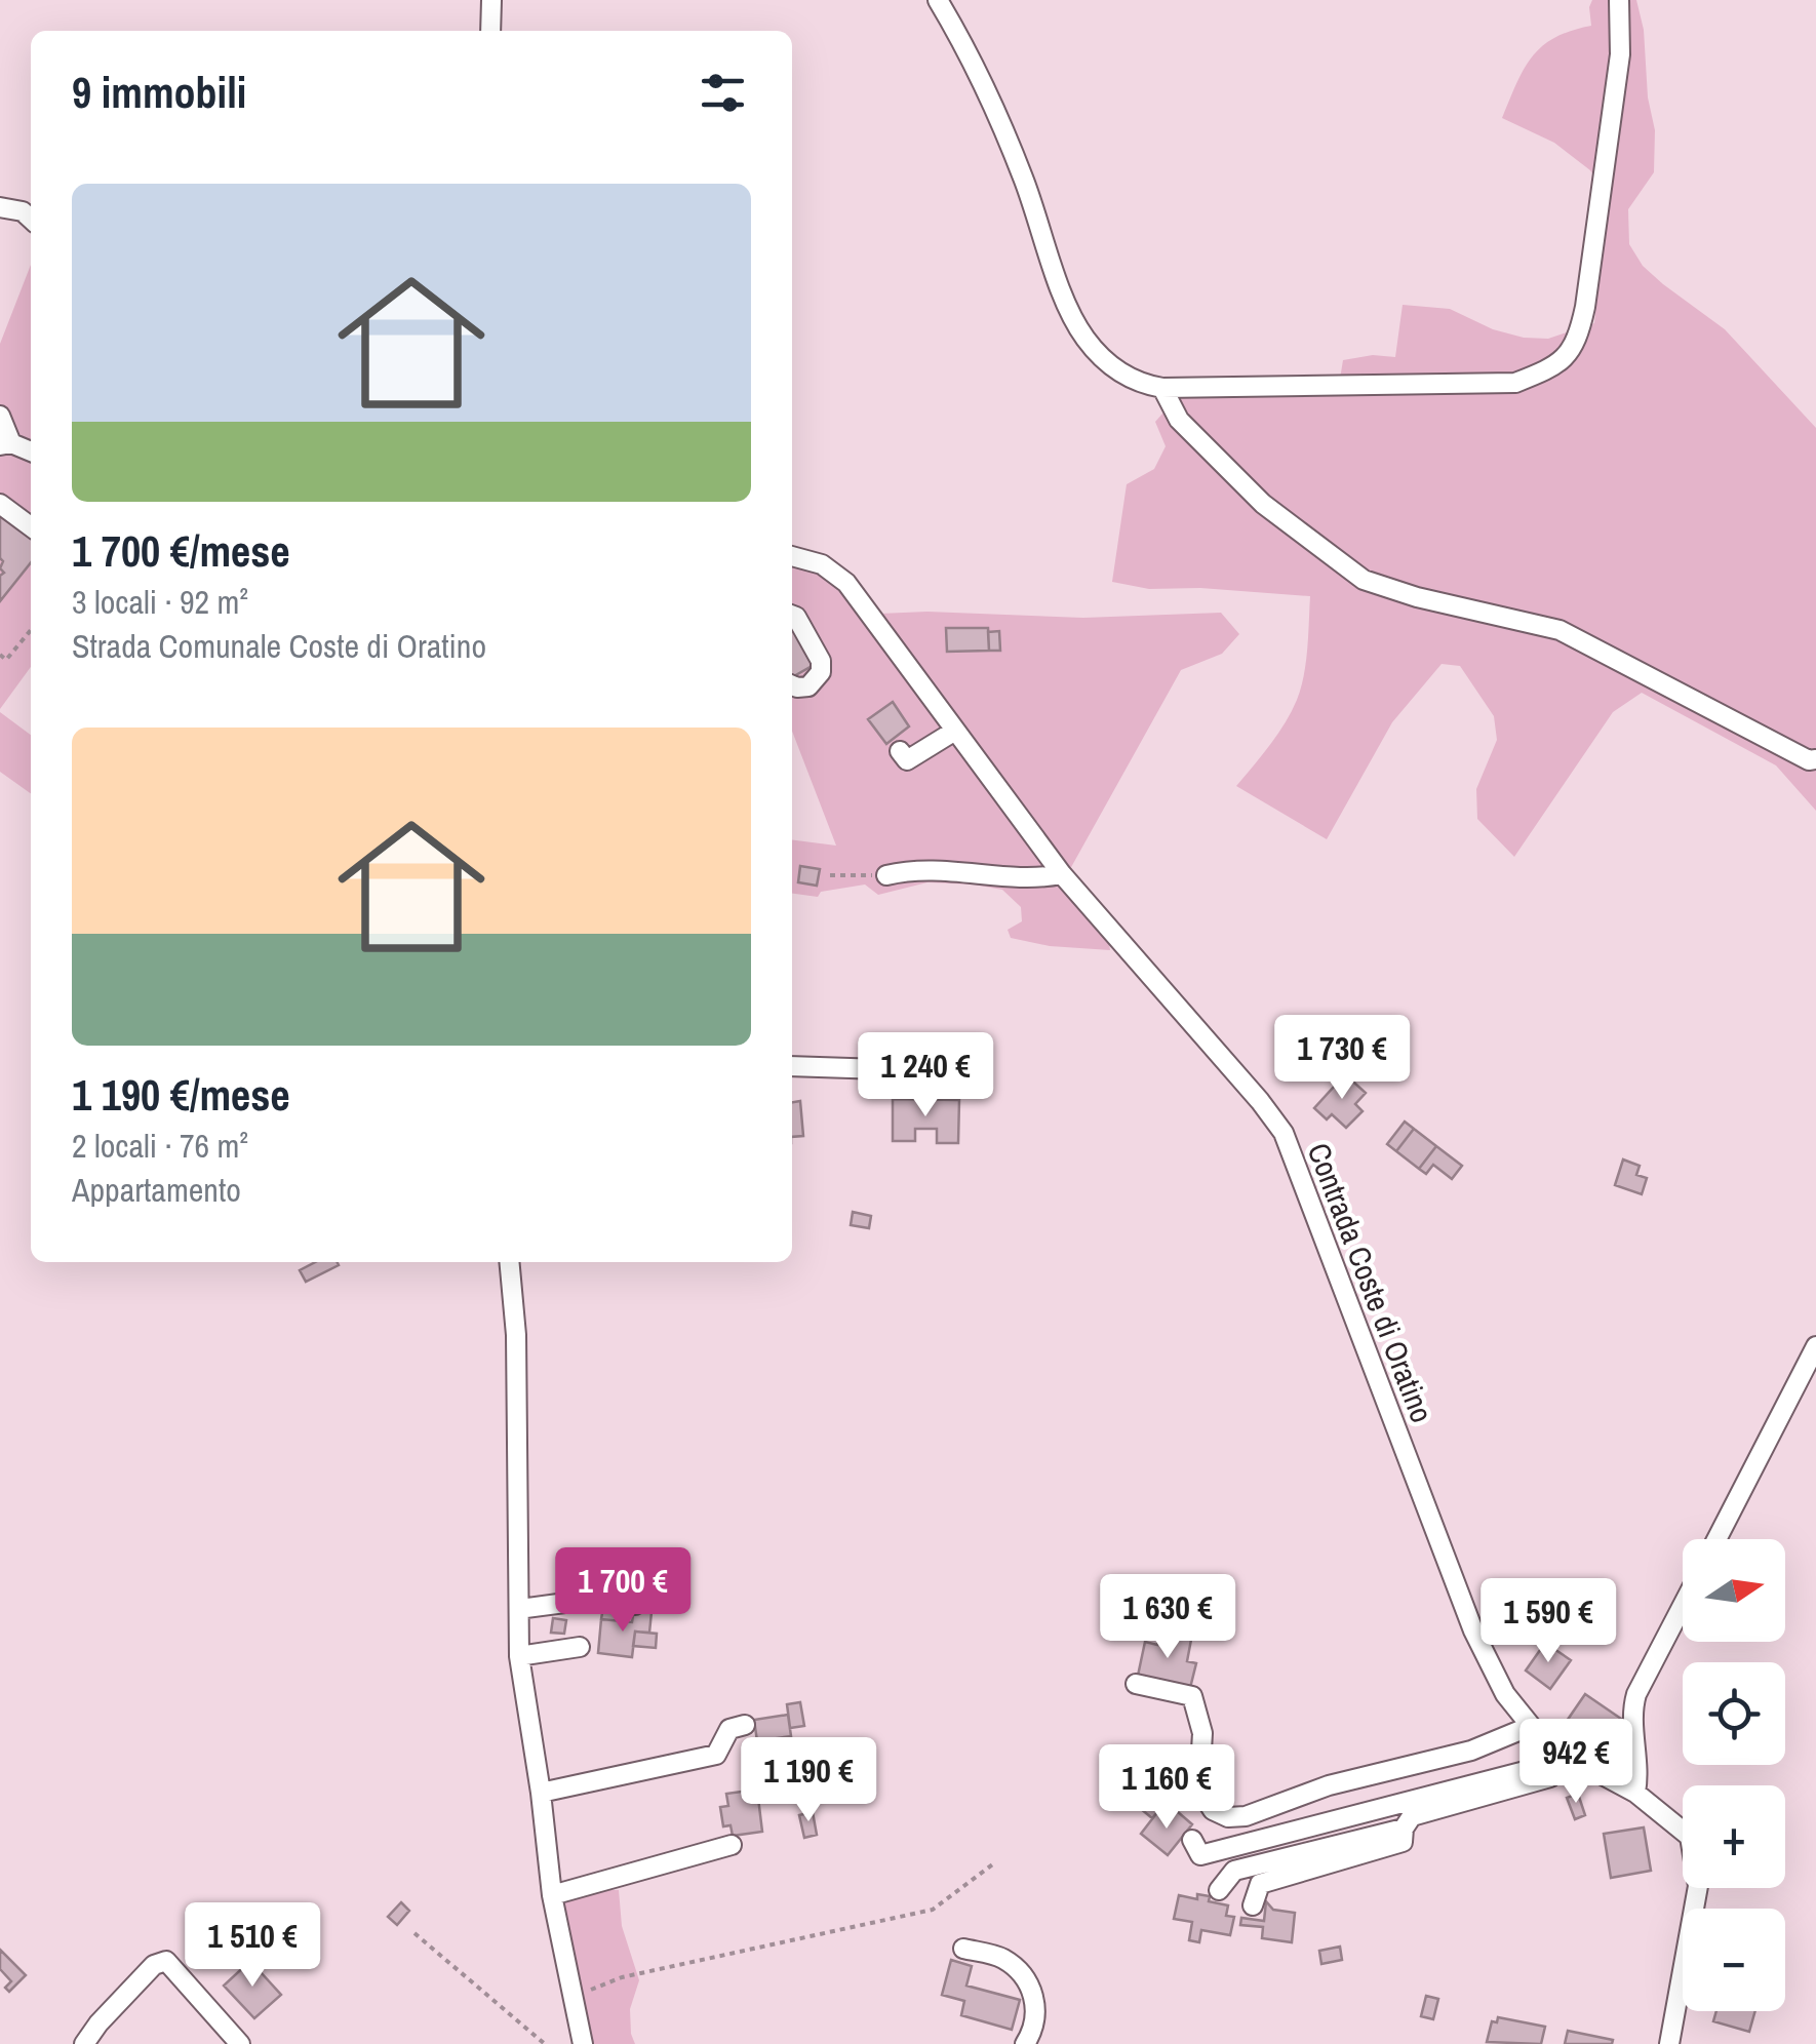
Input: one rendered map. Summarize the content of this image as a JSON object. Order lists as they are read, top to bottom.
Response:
{
  "streets": {
    "street": ["Contrada Coste di Oratino"]
  },
  "north": "right",
  "page": {
    "heading": "9 immobili",
    "list": [
      {
        "name": "1 700 €/mese",
        "note": "3 locali · 92 m² · Strada Comunale Coste di Oratino"
      },
      {
        "name": "1 190 €/mese",
        "note": "2 locali · 76 m² · Appartamento"
      }
    ],
    "price": [
      "1 730 €",
      "1 240 €",
      "1 700 €",
      "1 630 €",
      "1 590 €",
      "942 €",
      "1 190 €",
      "1 160 €",
      "1 510 €"
    ],
    "map_buttons": ["+", "−"]
  }
}
